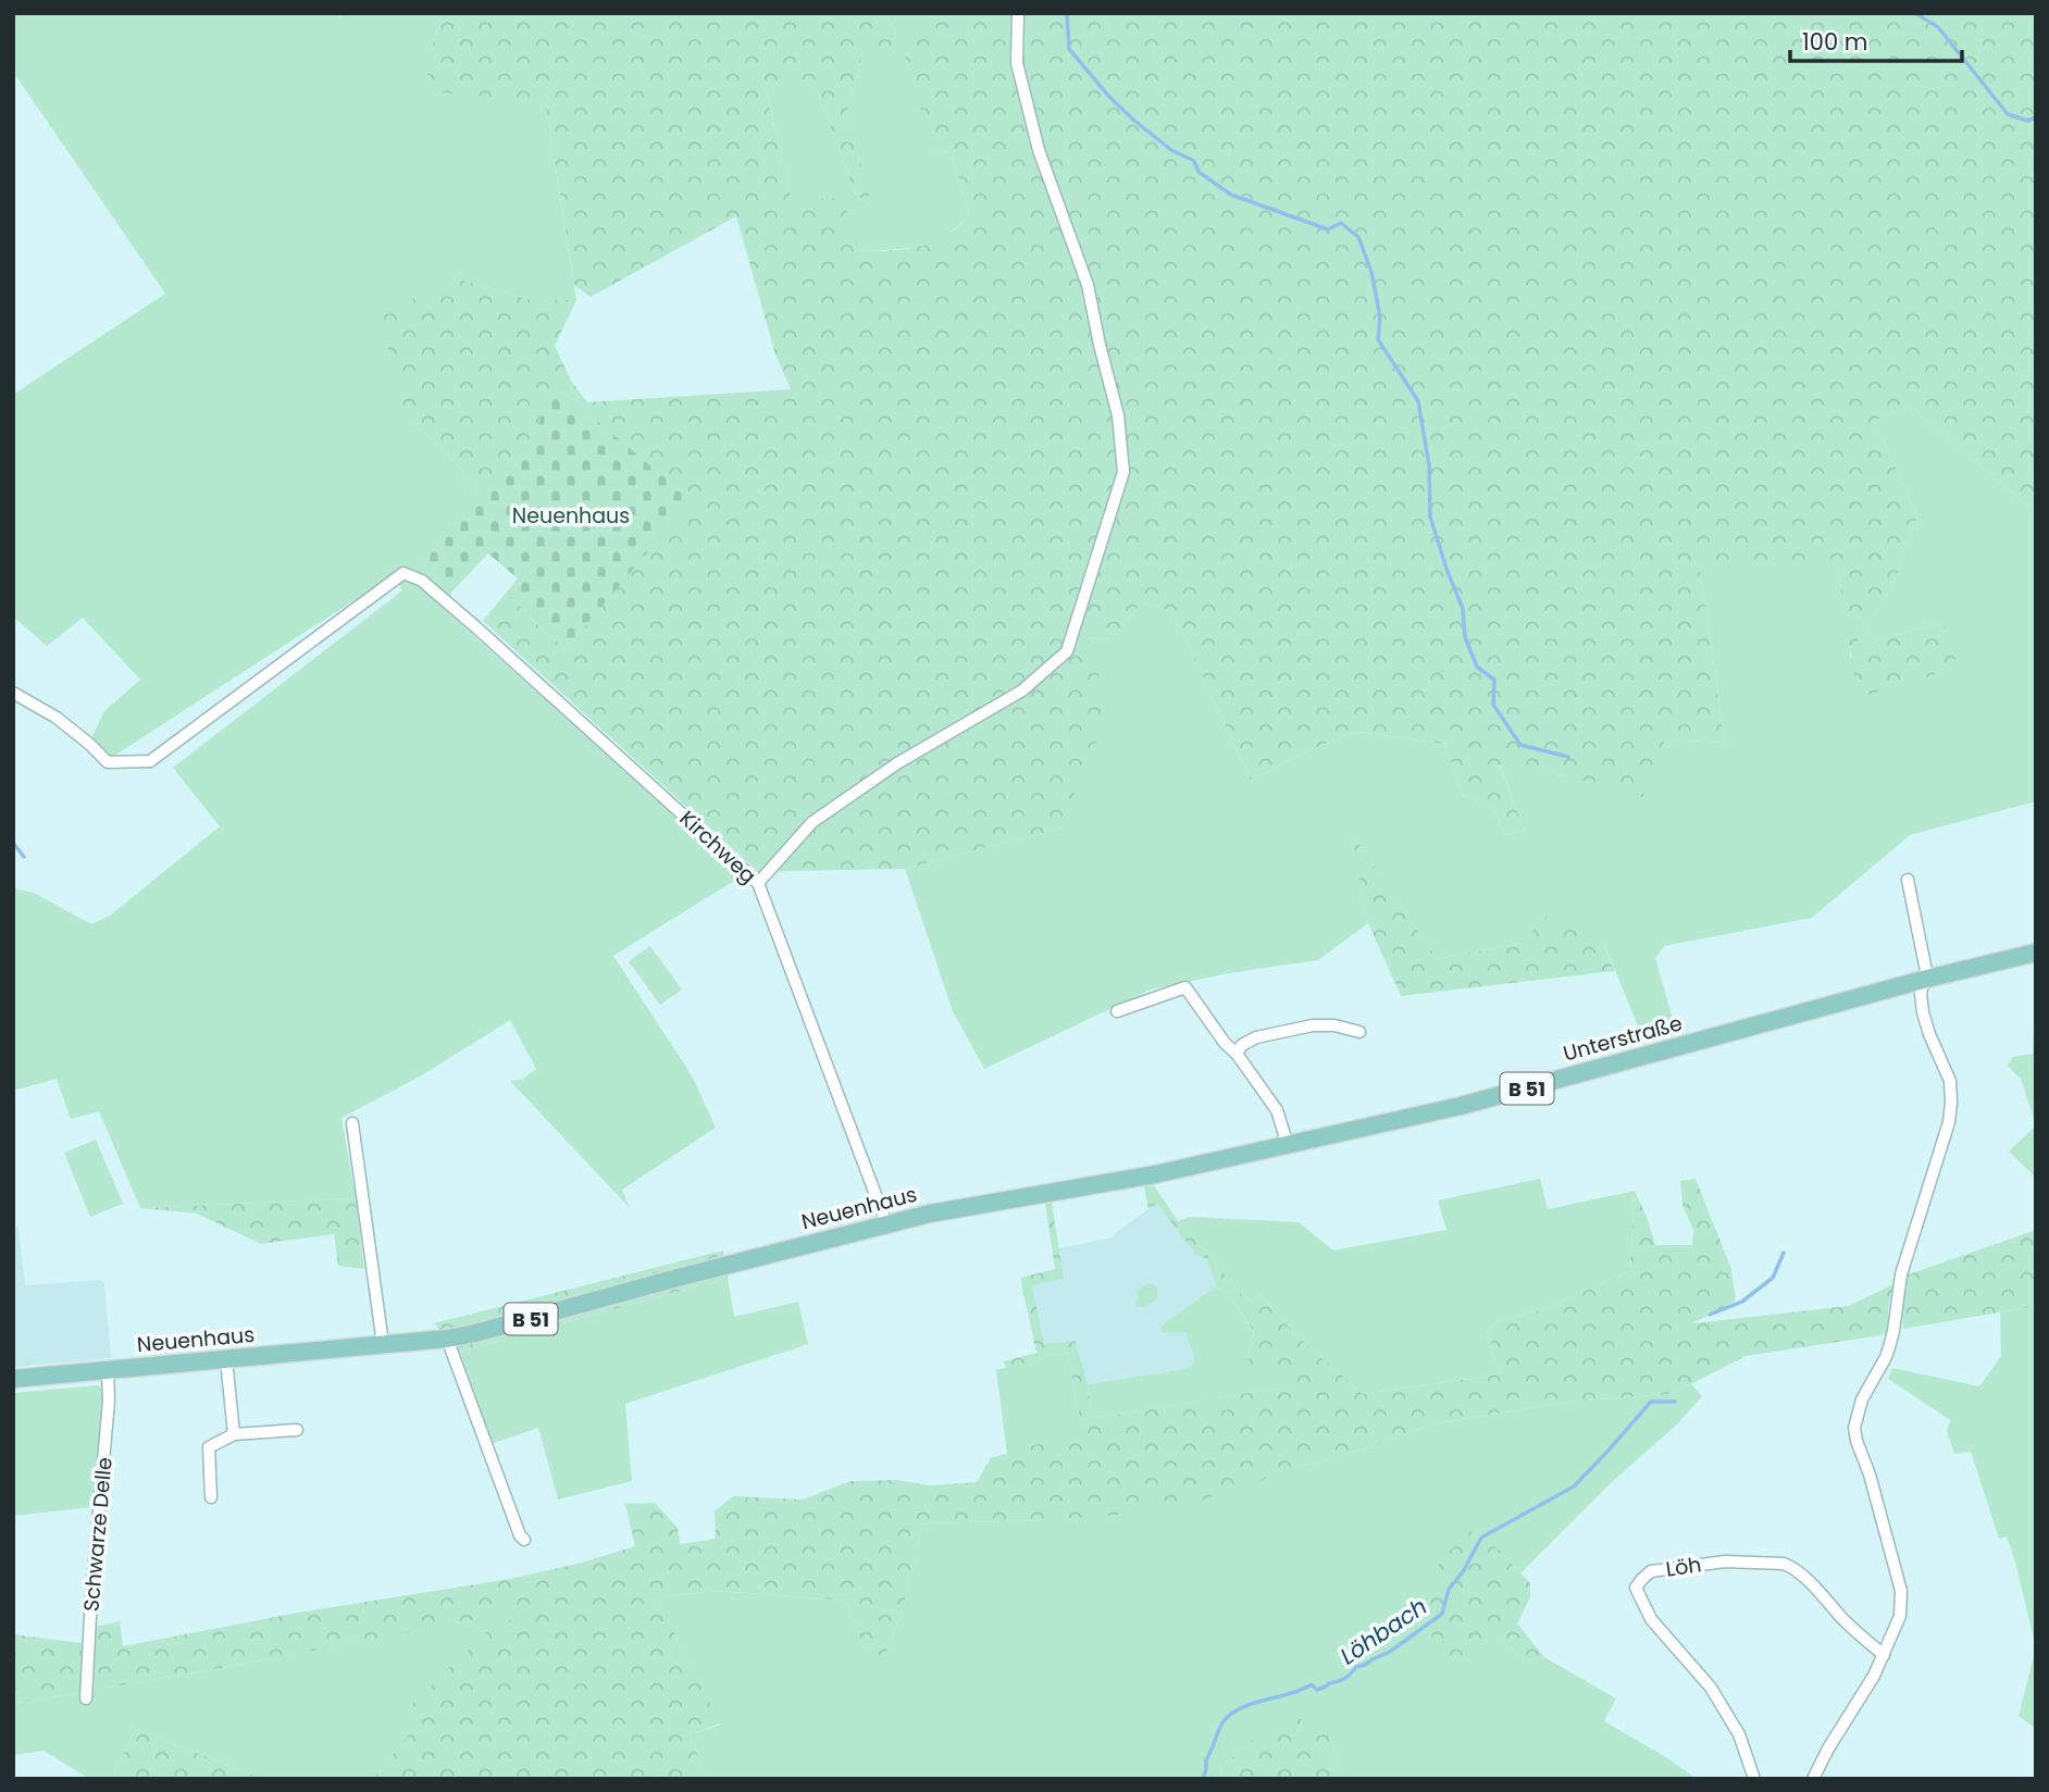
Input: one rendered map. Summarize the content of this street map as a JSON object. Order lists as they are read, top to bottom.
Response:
{
  "streets": {
    "main road": ["Unterstraße", "B 51", "Neuenhaus"],
    "street": ["Kirchweg", "Schwarze Delle", "Löh"]
  },
  "crossings": [
    ["Kirchweg", "Neuenhaus"],
    ["Unterstraße", "Neuenhaus"],
    ["Neuenhaus", "Schwarze Delle"]
  ],
  "water": ["Löhbach"],
  "parks": ["Neuenhaus"],
  "scale_bar": "100 m"
}
